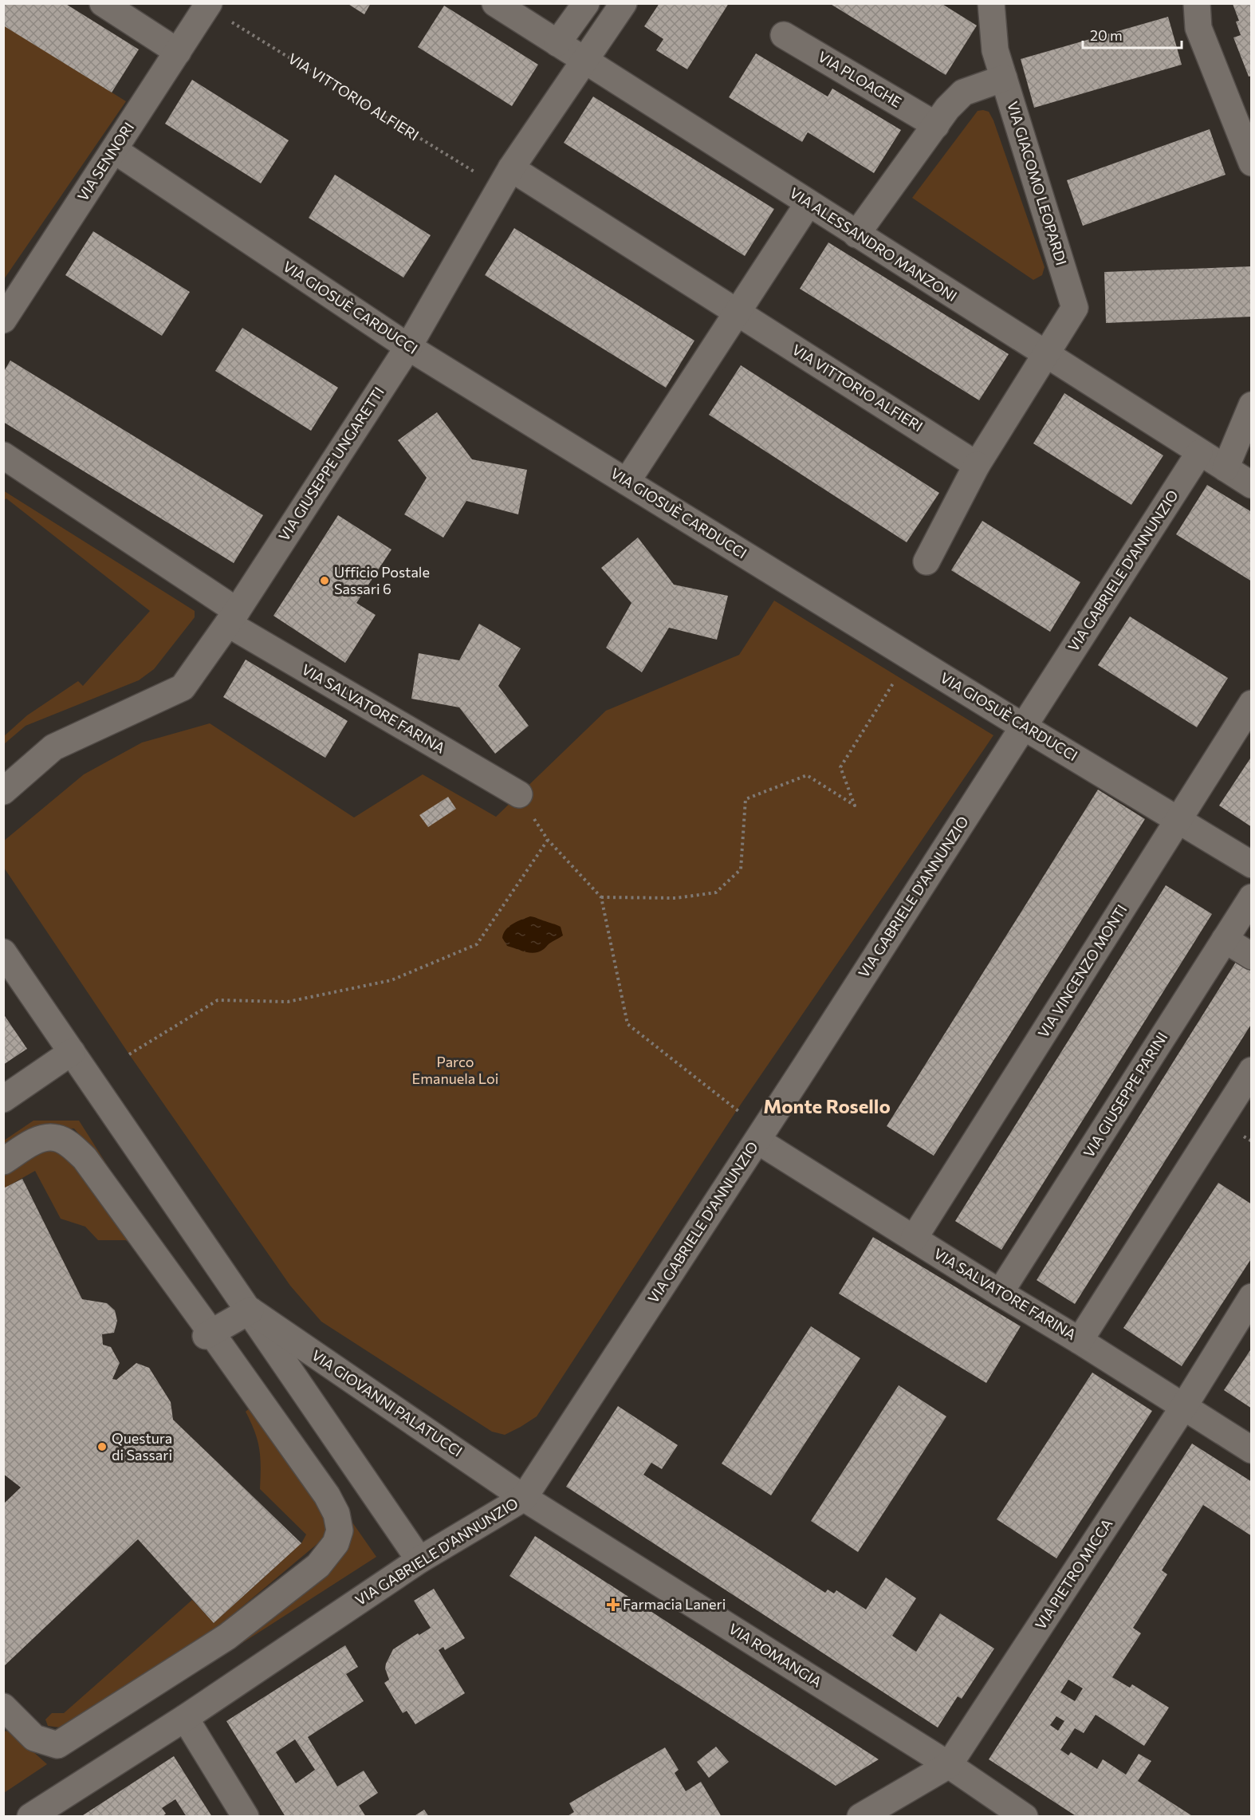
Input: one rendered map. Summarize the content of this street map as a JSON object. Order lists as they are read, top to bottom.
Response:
{
  "streets": {
    "street": [
      "VIA PLOAGHE",
      "VIA VITTORIO ALFIERI",
      "VIA SENNORI",
      "VIA GIACOMO LEOPARDI",
      "VIA ALESSANDRO MANZONI",
      "VIA GIOSUÈ CARDUCCI",
      "VIA GIUSEPPE UNGARETTI",
      "VIA GABRIELE D'ANNUNZIO",
      "VIA SALVATORE FARINA",
      "VIA VINCENZO MONTI",
      "VIA GIUSEPPE PARINI",
      "VIA GIOVANNI PALATUCCI",
      "VIA PIETRO MICCA",
      "VIA ROMANGIA"
    ]
  },
  "crossings": [
    ["VIA VITTORIO ALFIERI", "VIA SENNORI"],
    ["VIA VITTORIO ALFIERI", "VIA GIUSEPPE UNGARETTI"],
    ["VIA SENNORI", "VIA GIOSUÈ CARDUCCI"],
    ["VIA GIACOMO LEOPARDI", "VIA ALESSANDRO MANZONI"],
    ["VIA ALESSANDRO MANZONI", "VIA GIUSEPPE UNGARETTI"],
    ["VIA ALESSANDRO MANZONI", "VIA GABRIELE D'ANNUNZIO"],
    ["VIA GIOSUÈ CARDUCCI", "VIA GIUSEPPE UNGARETTI"],
    ["VIA GIOSUÈ CARDUCCI", "VIA GABRIELE D'ANNUNZIO"],
    ["VIA GIOSUÈ CARDUCCI", "VIA VINCENZO MONTI"],
    ["VIA GIUSEPPE UNGARETTI", "VIA SALVATORE FARINA"],
    ["VIA GABRIELE D'ANNUNZIO", "VIA SALVATORE FARINA"],
    ["VIA GABRIELE D'ANNUNZIO", "VIA GIOVANNI PALATUCCI"],
    ["VIA GABRIELE D'ANNUNZIO", "VIA ROMANGIA"],
    ["VIA SALVATORE FARINA", "VIA VINCENZO MONTI"],
    ["VIA SALVATORE FARINA", "VIA GIUSEPPE PARINI"],
    ["VIA SALVATORE FARINA", "VIA PIETRO MICCA"],
    ["VIA GIOVANNI PALATUCCI", "VIA ROMANGIA"],
    ["VIA PIETRO MICCA", "VIA ROMANGIA"]
  ],
  "districts": ["Monte Rosello"],
  "parks": ["Parco Emanuela Loi"],
  "places": {
    "other": ["Ufficio Postale Sassari 6", "Questura di Sassari"],
    "health": ["Farmacia Laneri"]
  },
  "scale_bar": "20 m"
}
